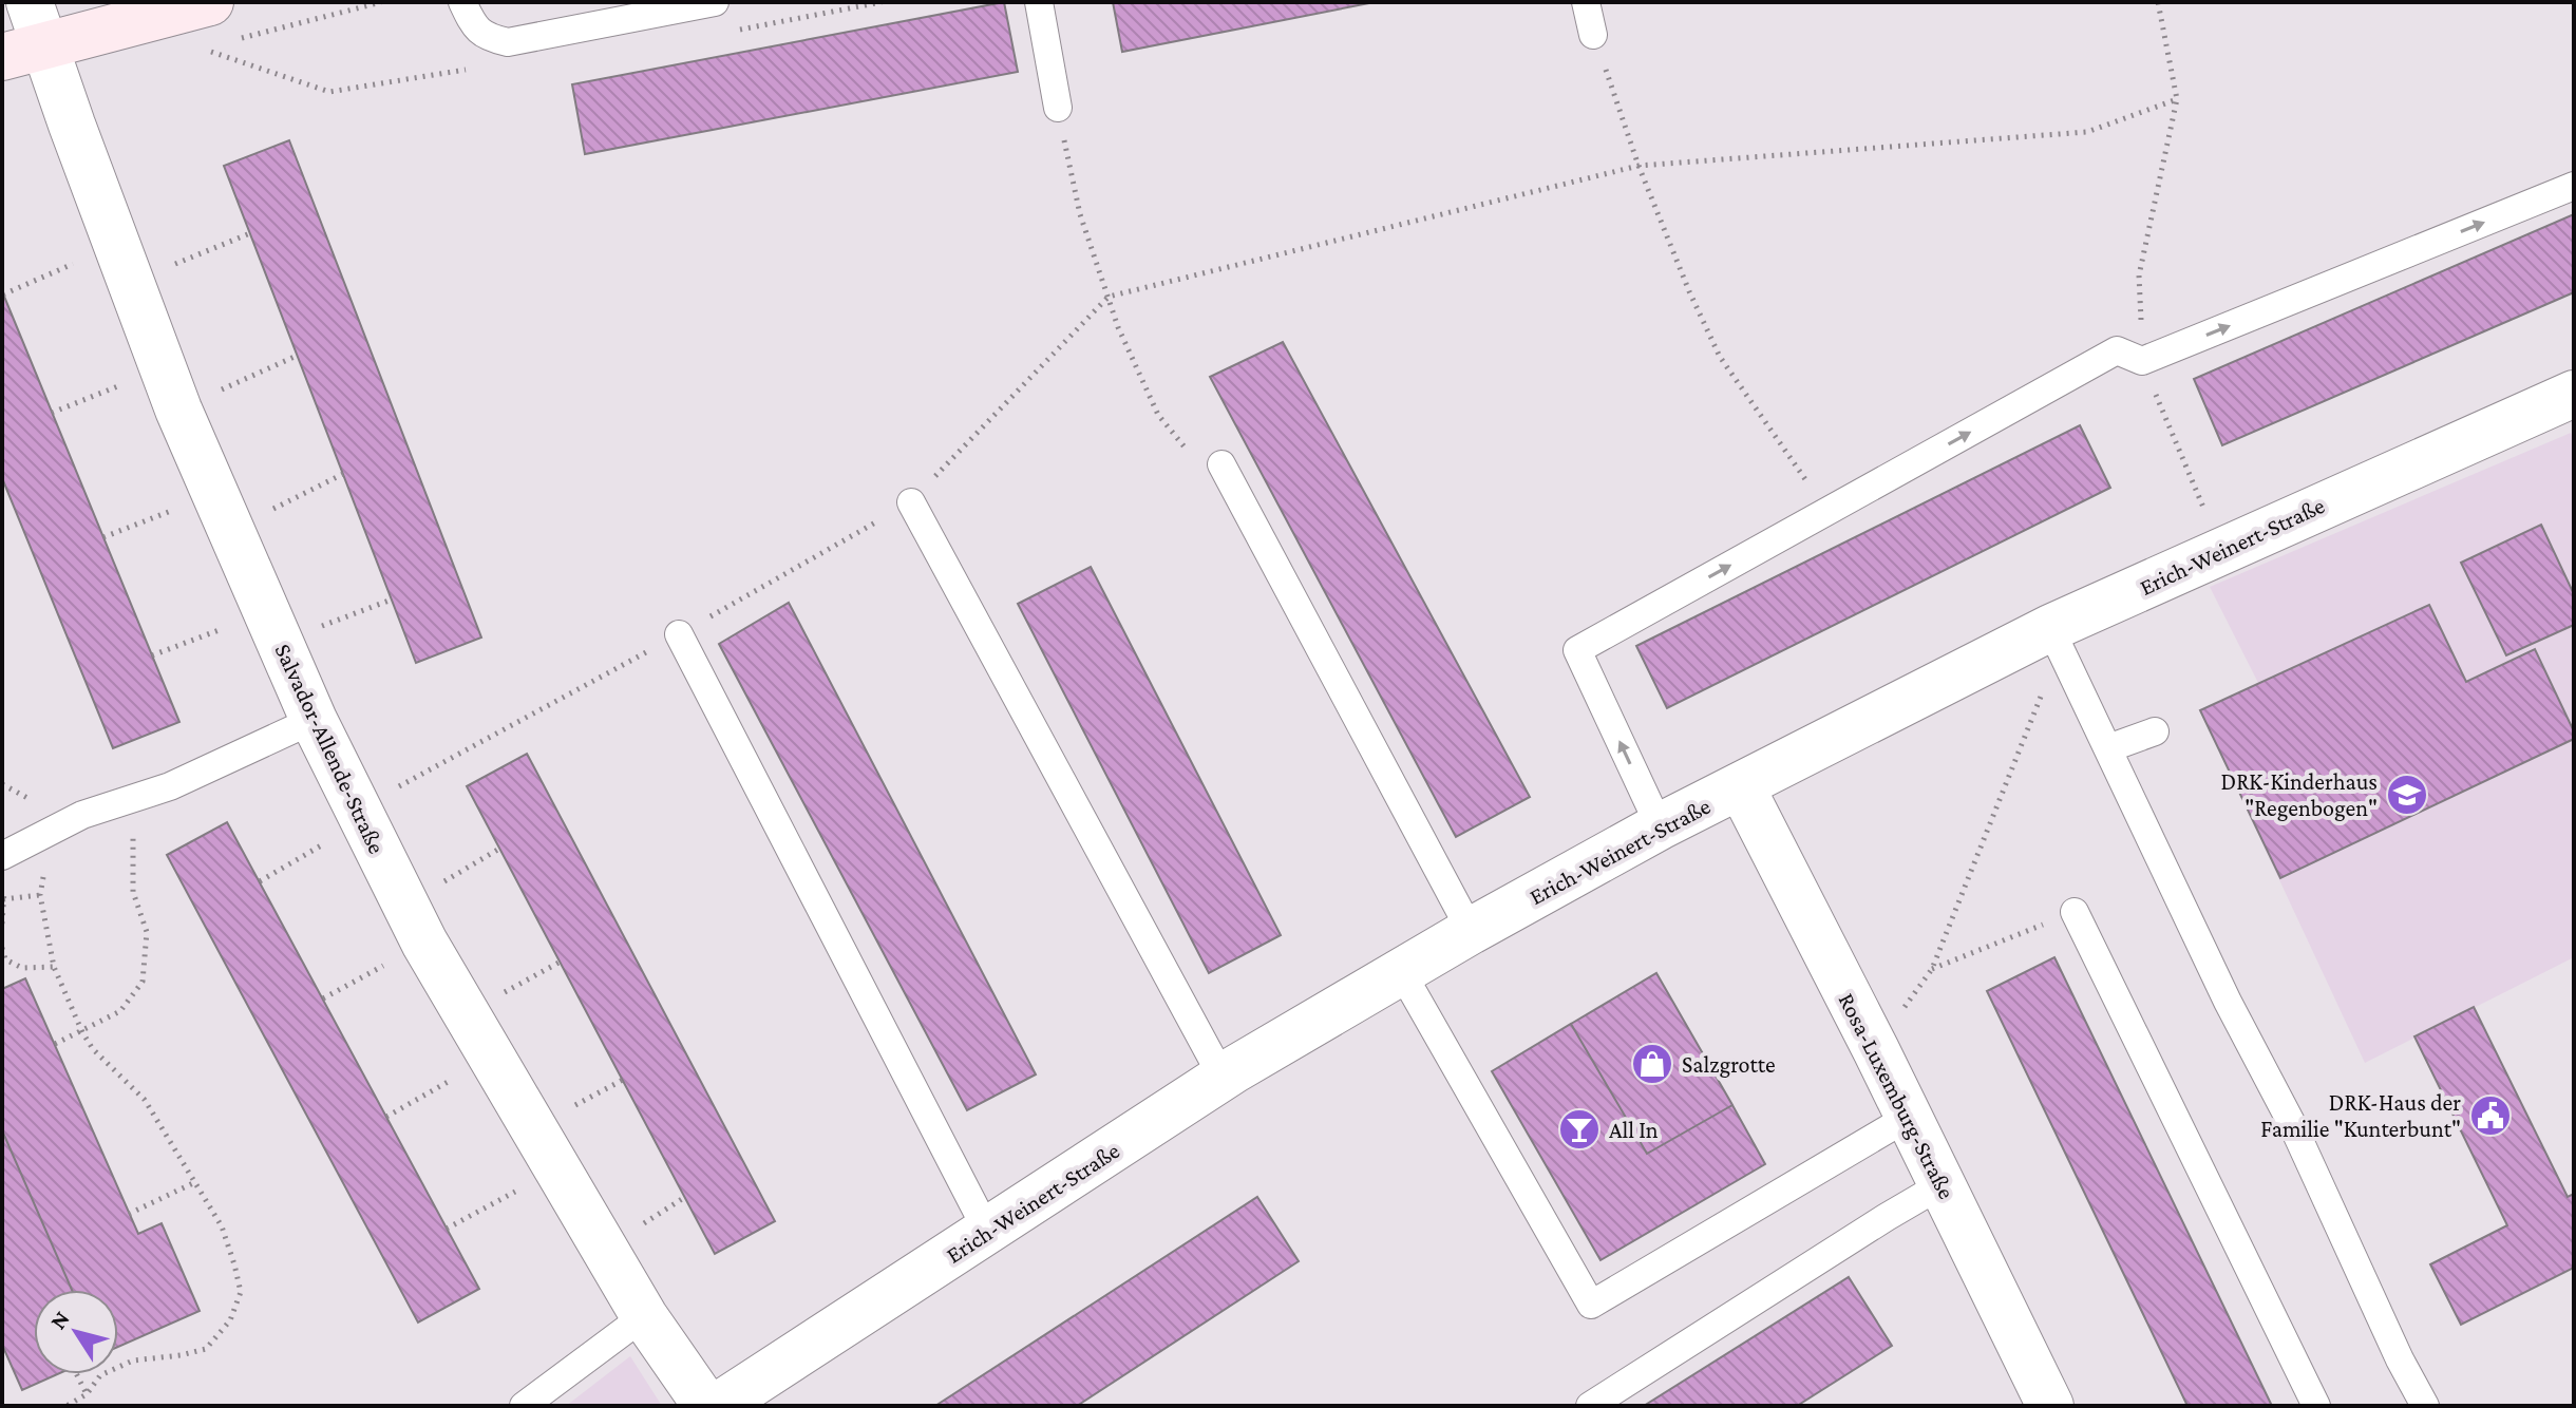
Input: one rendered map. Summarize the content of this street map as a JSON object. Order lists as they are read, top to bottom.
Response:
{
  "streets": {
    "street": ["Erich-Weinert-Straße", "Salvador-Allende-Straße", "Rosa-Luxemburg-Straße"]
  },
  "crossings": [
    ["Erich-Weinert-Straße", "Rosa-Luxemburg-Straße"]
  ],
  "places": {
    "school or university": ["DRK-Kinderhaus \"Regenbogen\""],
    "shop": ["Salzgrotte"],
    "public building": ["DRK-Haus der Familie \"Kunterbunt\""],
    "bar": ["All In"]
  },
  "north": "top left"
}
